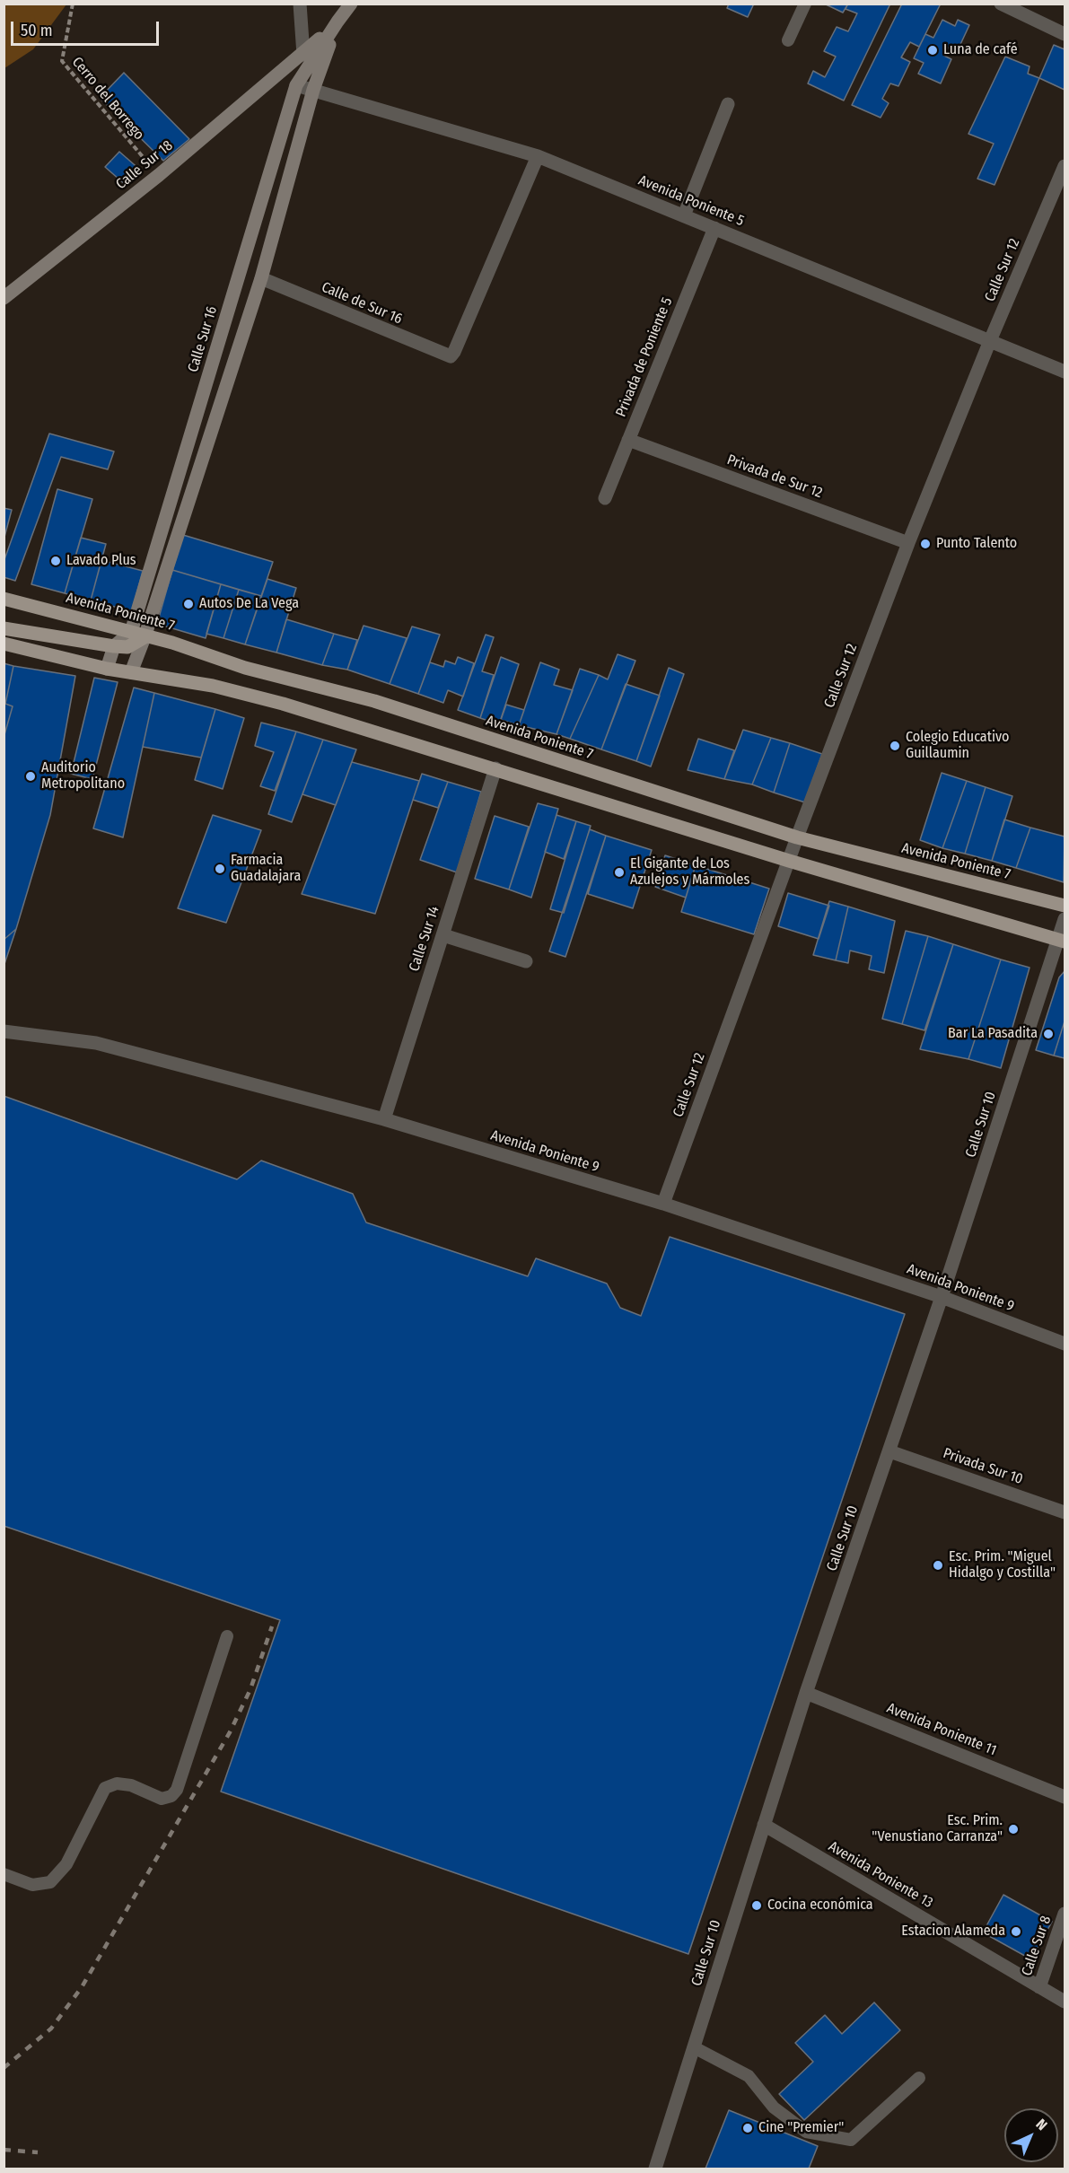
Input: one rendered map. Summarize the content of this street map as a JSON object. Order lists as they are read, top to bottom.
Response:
{
  "streets": {
    "main road": ["Calle Sur 18", "Calle Sur 16", "Avenida Poniente 7"],
    "street": [
      "Avenida Poniente 5",
      "Calle Sur 12",
      "Calle de Sur 16",
      "Privada de Poniente 5",
      "Privada de Sur 12",
      "Calle Sur 14",
      "Calle Sur 10",
      "Avenida Poniente 9",
      "Privada Sur 10",
      "Avenida Poniente 11",
      "Avenida Poniente 13",
      "Calle Sur 8"
    ],
    "path": ["Cerro del Borrego"]
  },
  "crossings": [
    ["Cerro del Borrego", "Calle Sur 18"],
    ["Calle Sur 18", "Calle Sur 16"],
    ["Avenida Poniente 5", "Calle Sur 12"],
    ["Avenida Poniente 5", "Calle de Sur 16"],
    ["Avenida Poniente 5", "Calle Sur 16"],
    ["Avenida Poniente 5", "Privada de Poniente 5"],
    ["Calle Sur 12", "Privada de Sur 12"],
    ["Calle Sur 12", "Avenida Poniente 7"],
    ["Calle Sur 12", "Avenida Poniente 9"],
    ["Calle de Sur 16", "Calle Sur 16"],
    ["Calle Sur 16", "Avenida Poniente 7"],
    ["Privada de Poniente 5", "Privada de Sur 12"],
    ["Calle Sur 14", "Avenida Poniente 9"],
    ["Calle Sur 10", "Avenida Poniente 9"],
    ["Calle Sur 10", "Privada Sur 10"],
    ["Calle Sur 10", "Avenida Poniente 11"],
    ["Calle Sur 10", "Avenida Poniente 13"],
    ["Avenida Poniente 13", "Calle Sur 8"]
  ],
  "places": [
    "Luna de café",
    "Punto Talento",
    "Lavado Plus",
    "Autos De La Vega",
    "Colegio Educativo Guillaumin",
    "Auditorio Metropolitano",
    "Farmacia Guadalajara",
    "El Gigante de Los Azulejos y Mármoles",
    "Bar La Pasadita",
    "Esc. Prim. \"Miguel Hidalgo y Costilla\"",
    "Esc. Prim. \"Venustiano Carranza\"",
    "Cocina económica",
    "Estacion Alameda",
    "Cine \"Premier\""
  ],
  "scale_bar": "50 m",
  "north": "top right"
}
